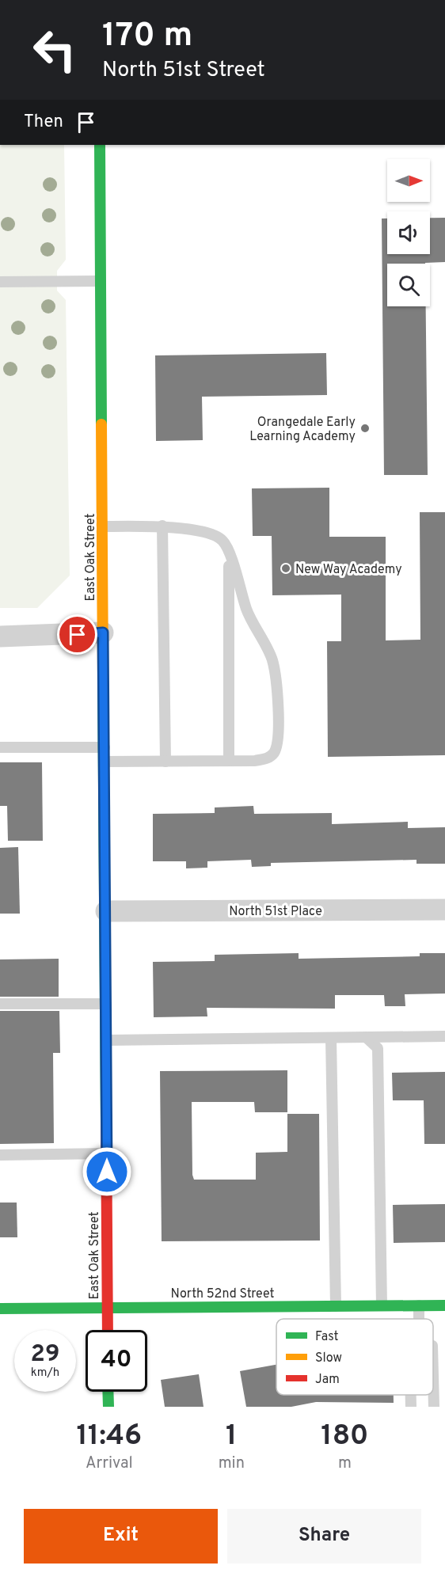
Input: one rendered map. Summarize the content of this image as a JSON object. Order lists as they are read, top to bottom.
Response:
{
  "streets": {
    "street": ["East Oak Street", "North 51st Place", "North 52nd Street"]
  },
  "crossings": [
    ["East Oak Street", "North 51st Place"],
    ["East Oak Street", "North 52nd Street"]
  ],
  "places": ["Orangedale Early Learning Academy", "New Way Academy"],
  "legend": ["Fast", "Slow", "Jam"],
  "north": "right",
  "page": {
    "turn": ["170 m", "North 51st Street"],
    "then": "Then",
    "speed": "29 km/h",
    "limit": "40",
    "eta": [
      "11:46",
      "Arrival",
      "1",
      "min",
      "180",
      "m"
    ],
    "buttons": ["Exit", "Share"]
  }
}
